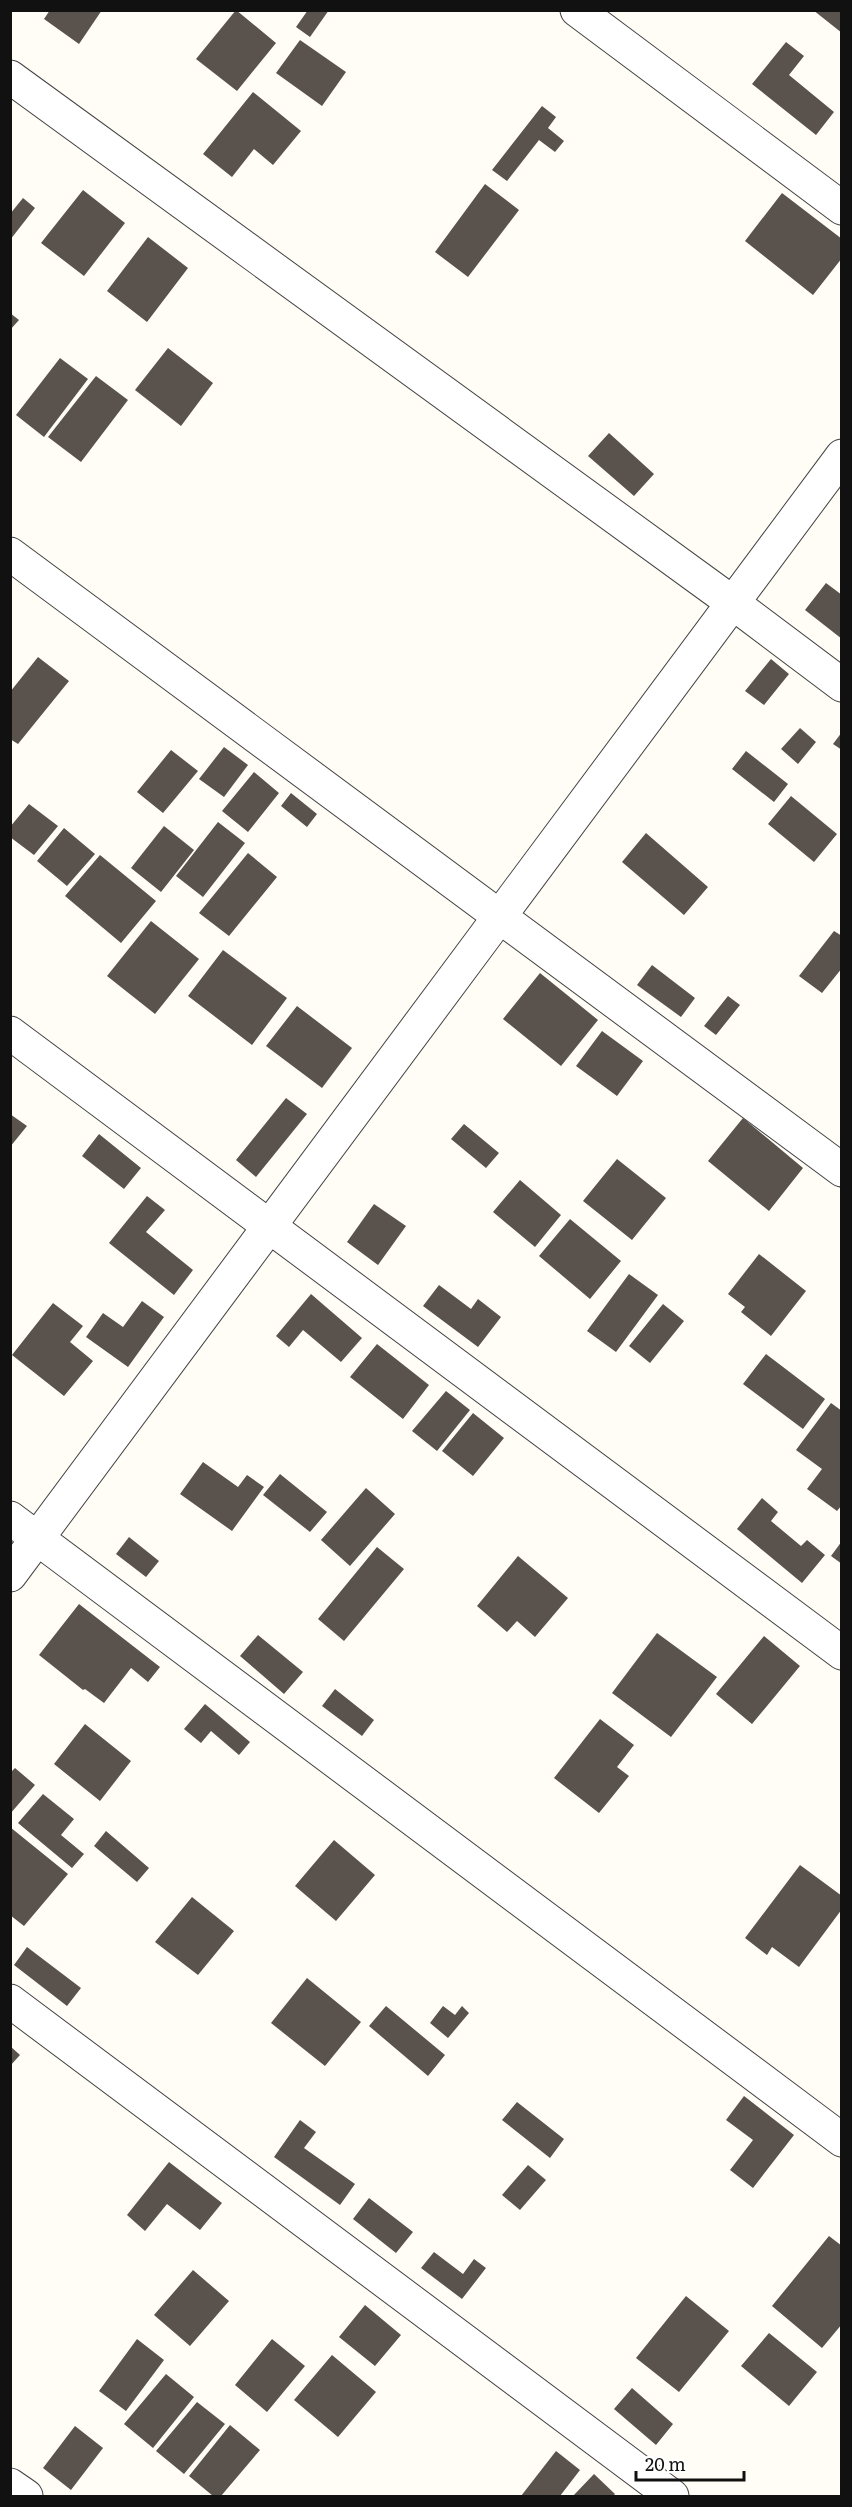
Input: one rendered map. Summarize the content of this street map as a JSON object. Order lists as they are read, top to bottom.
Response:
{
  "scale_bar": "20 m"
}
